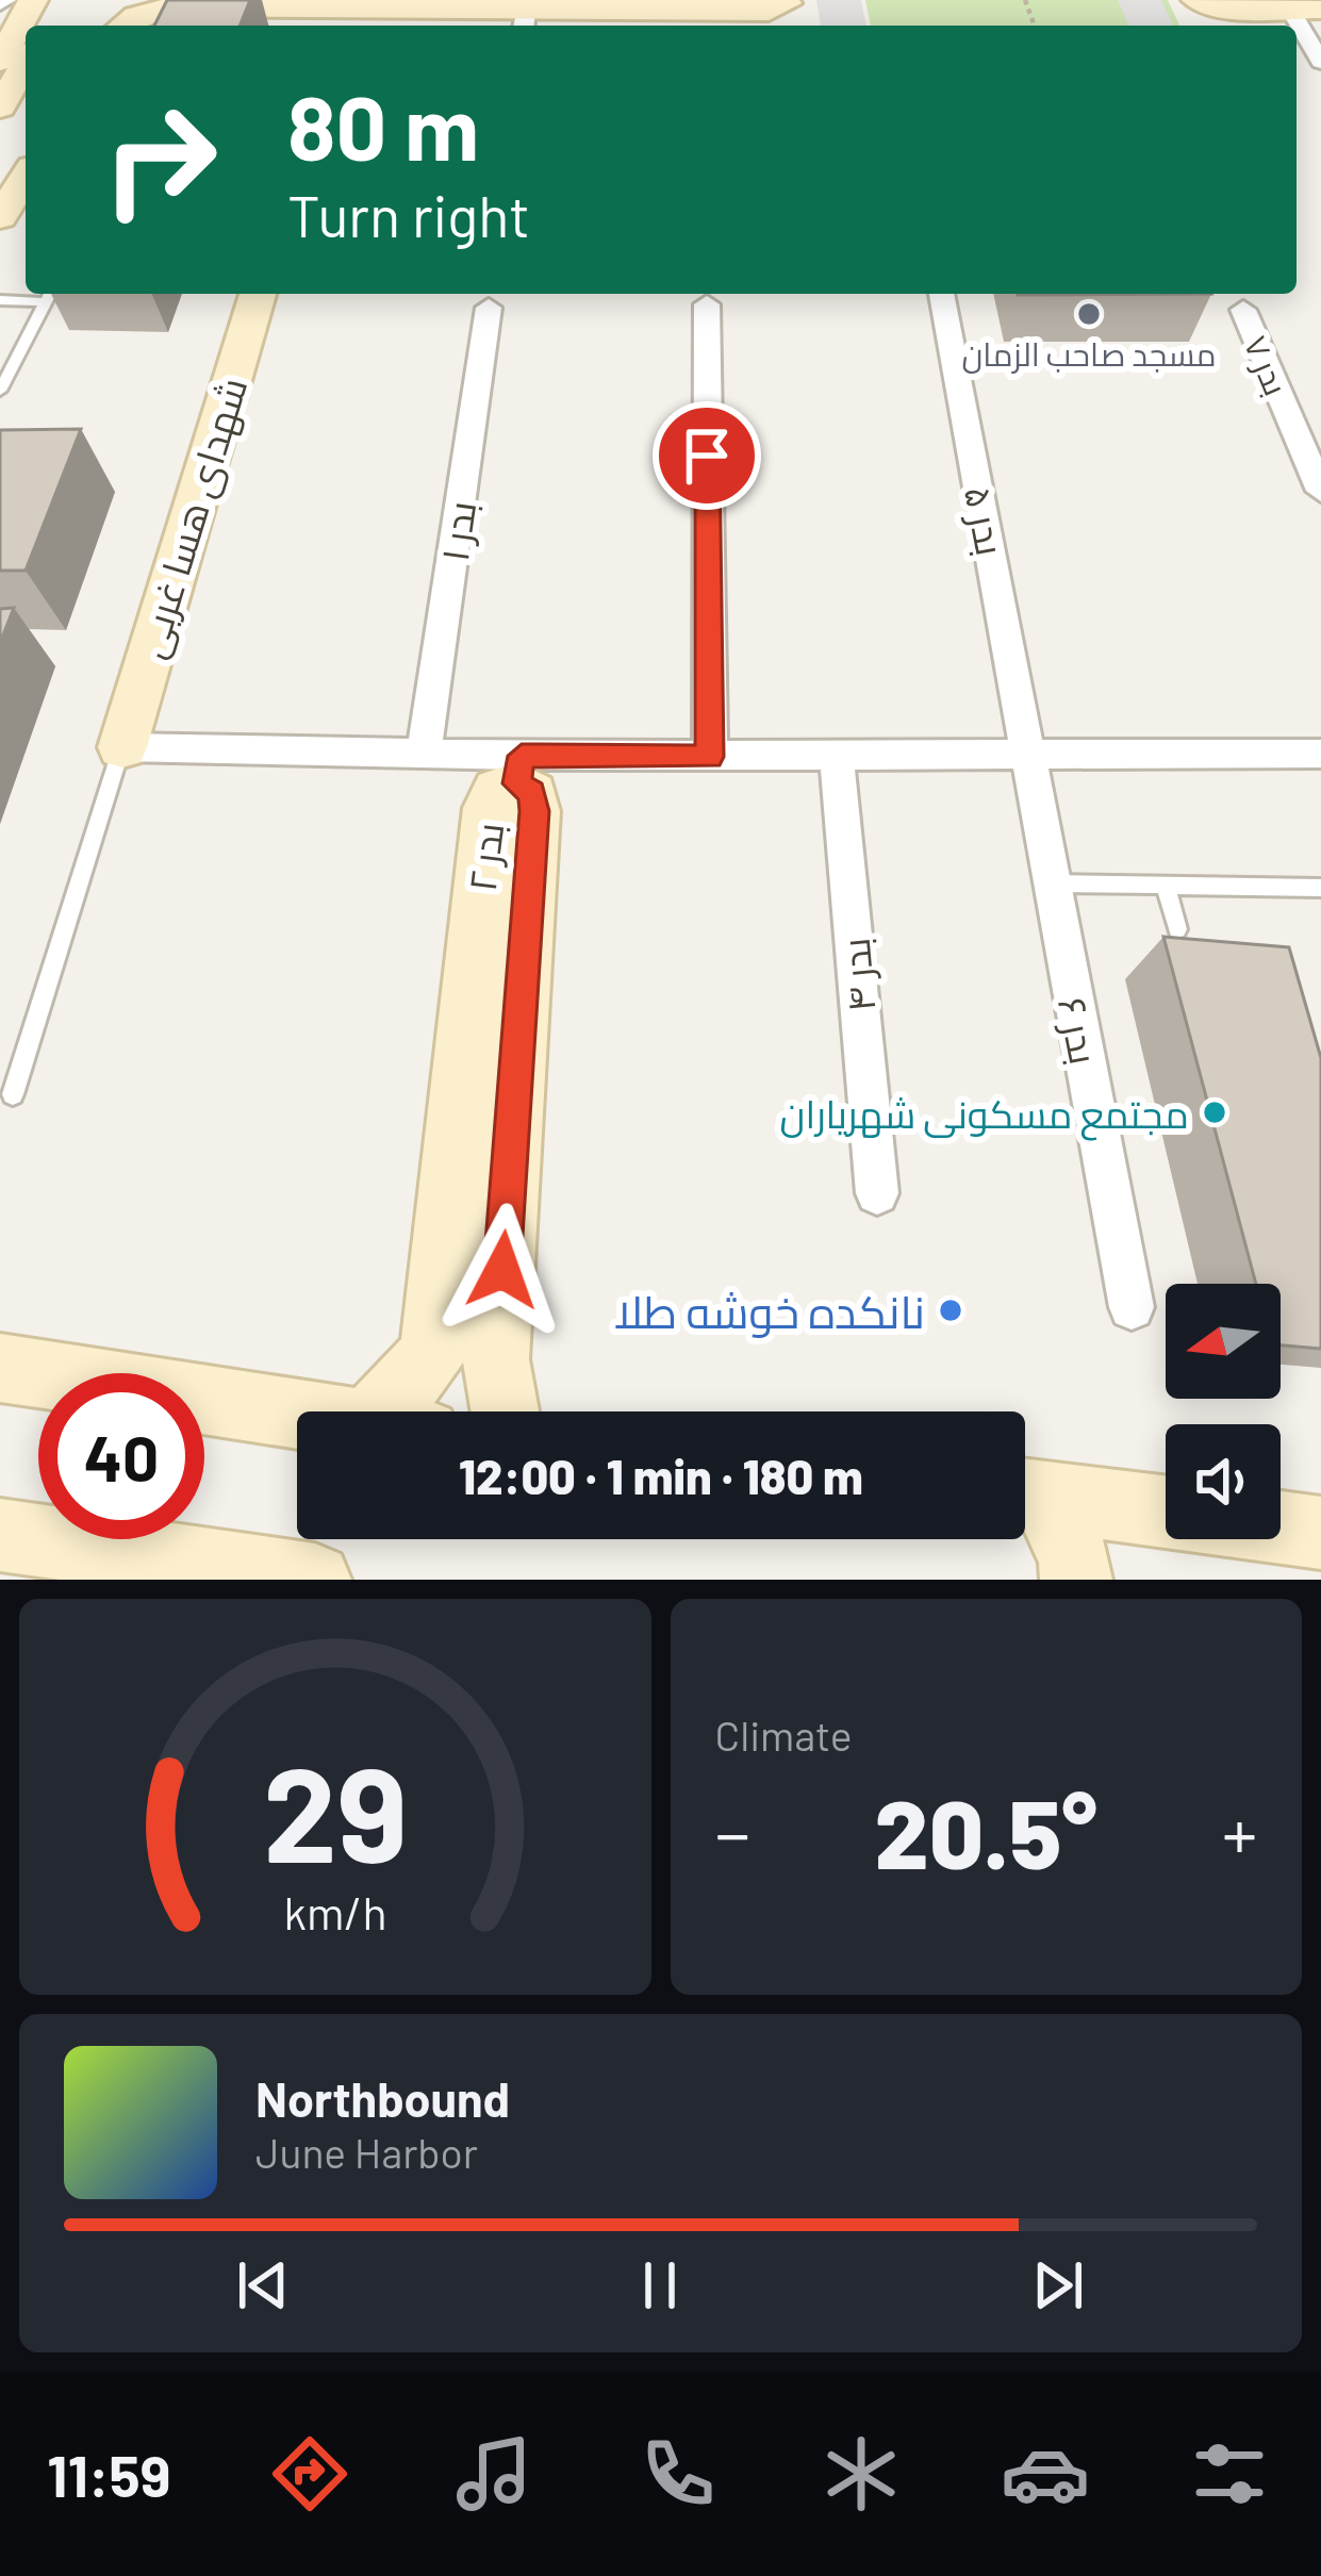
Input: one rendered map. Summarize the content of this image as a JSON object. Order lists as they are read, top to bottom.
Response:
{
  "streets": {
    "street": [
      "بدر ۷",
      "شهدای هسا غربی",
      "بدر ۵",
      "بدر ۱",
      "بدر ۲",
      "بدر ۴",
      "بدر ۶"
    ]
  },
  "crossings": [
    ["بدر ۵", "بدر ۶"]
  ],
  "places": ["مسجد صاحب الزمان", "مجتمع مسکونی شهریاران", "نانکده خوشه طلا"],
  "north": "left",
  "page": {
    "turn": ["80 m", "Turn right"],
    "limit": "40",
    "trip": "12:00 · 1 min · 180 m",
    "tile": "Climate",
    "heat": ["−", "20.5°", "+"],
    "song": ["Northbound", "June Harbor"],
    "tabs": "11:59",
    "gauge": ["29", "km/h"]
  }
}
